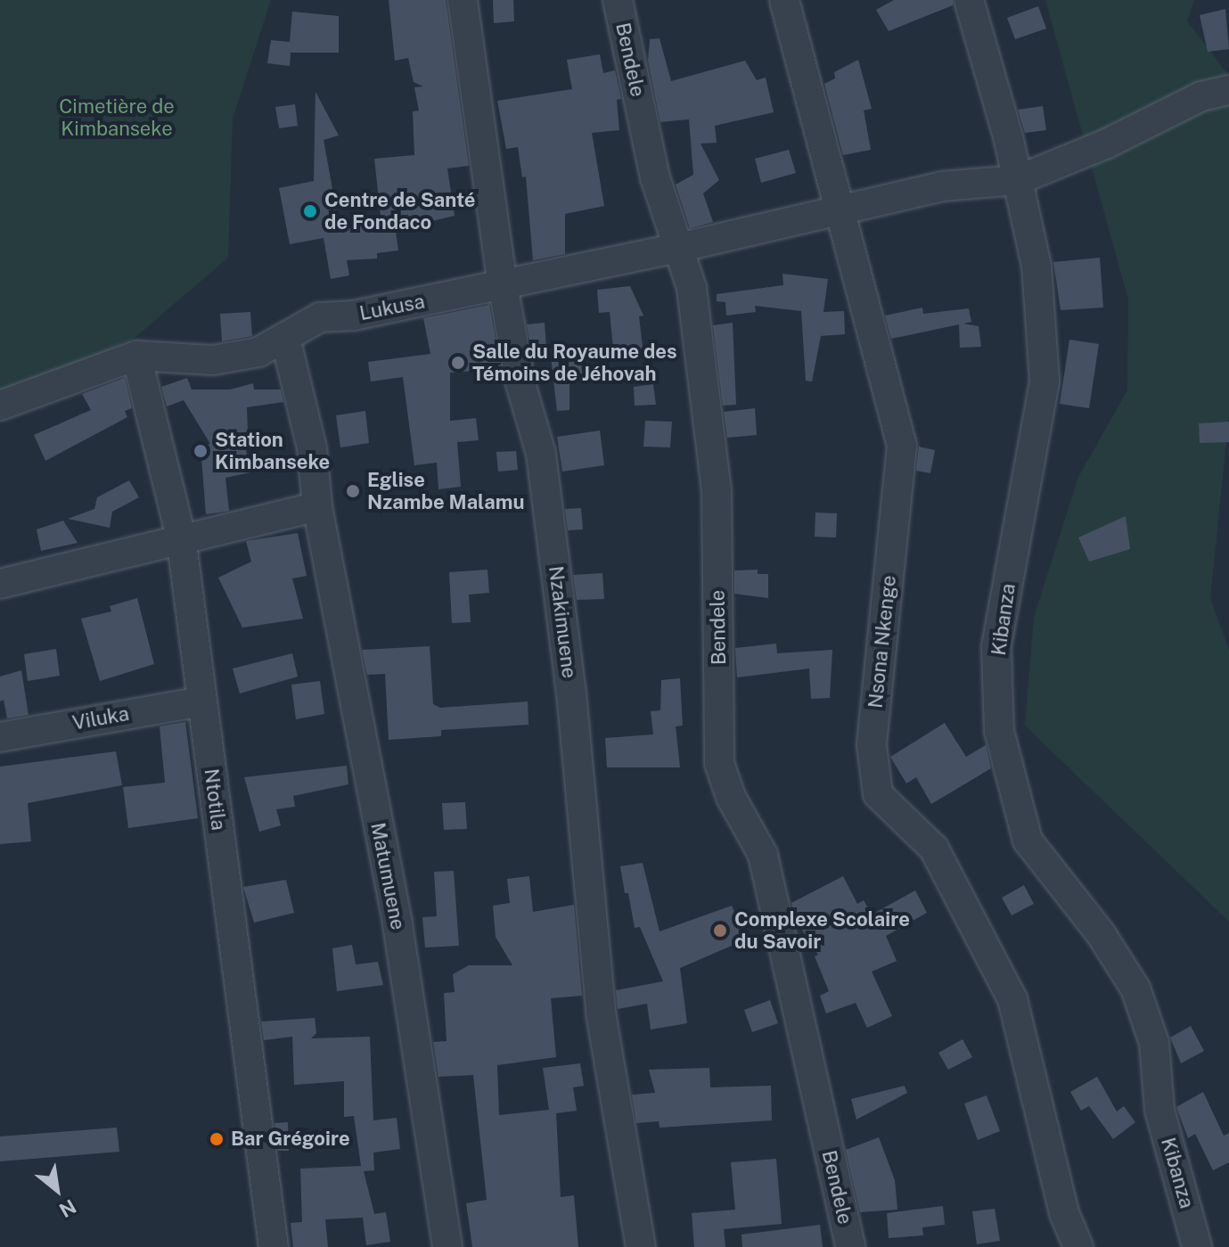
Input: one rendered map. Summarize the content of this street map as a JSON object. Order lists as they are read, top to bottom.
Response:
{
  "streets": {
    "street": [
      "Bendele",
      "Lukusa",
      "Kibanza",
      "Nzakimuene",
      "Nsona Nkenge",
      "Viluka",
      "Ntotila",
      "Matumuene"
    ]
  },
  "crossings": [
    ["Bendele", "Lukusa"],
    ["Lukusa", "Kibanza"],
    ["Lukusa", "Nzakimuene"],
    ["Lukusa", "Nsona Nkenge"],
    ["Lukusa", "Ntotila"],
    ["Lukusa", "Matumuene"],
    ["Viluka", "Ntotila"]
  ],
  "parks": ["Cimetière de Kimbanseke"],
  "places": [
    "Centre de Santé de Fondaco",
    "Salle du Royaume des Témoins de Jéhovah",
    "Station Kimbanseke",
    "Eglise Nzambe Malamu",
    "Complexe Scolaire du Savoir",
    "Bar Grégoire"
  ],
  "north": "bottom right"
}
